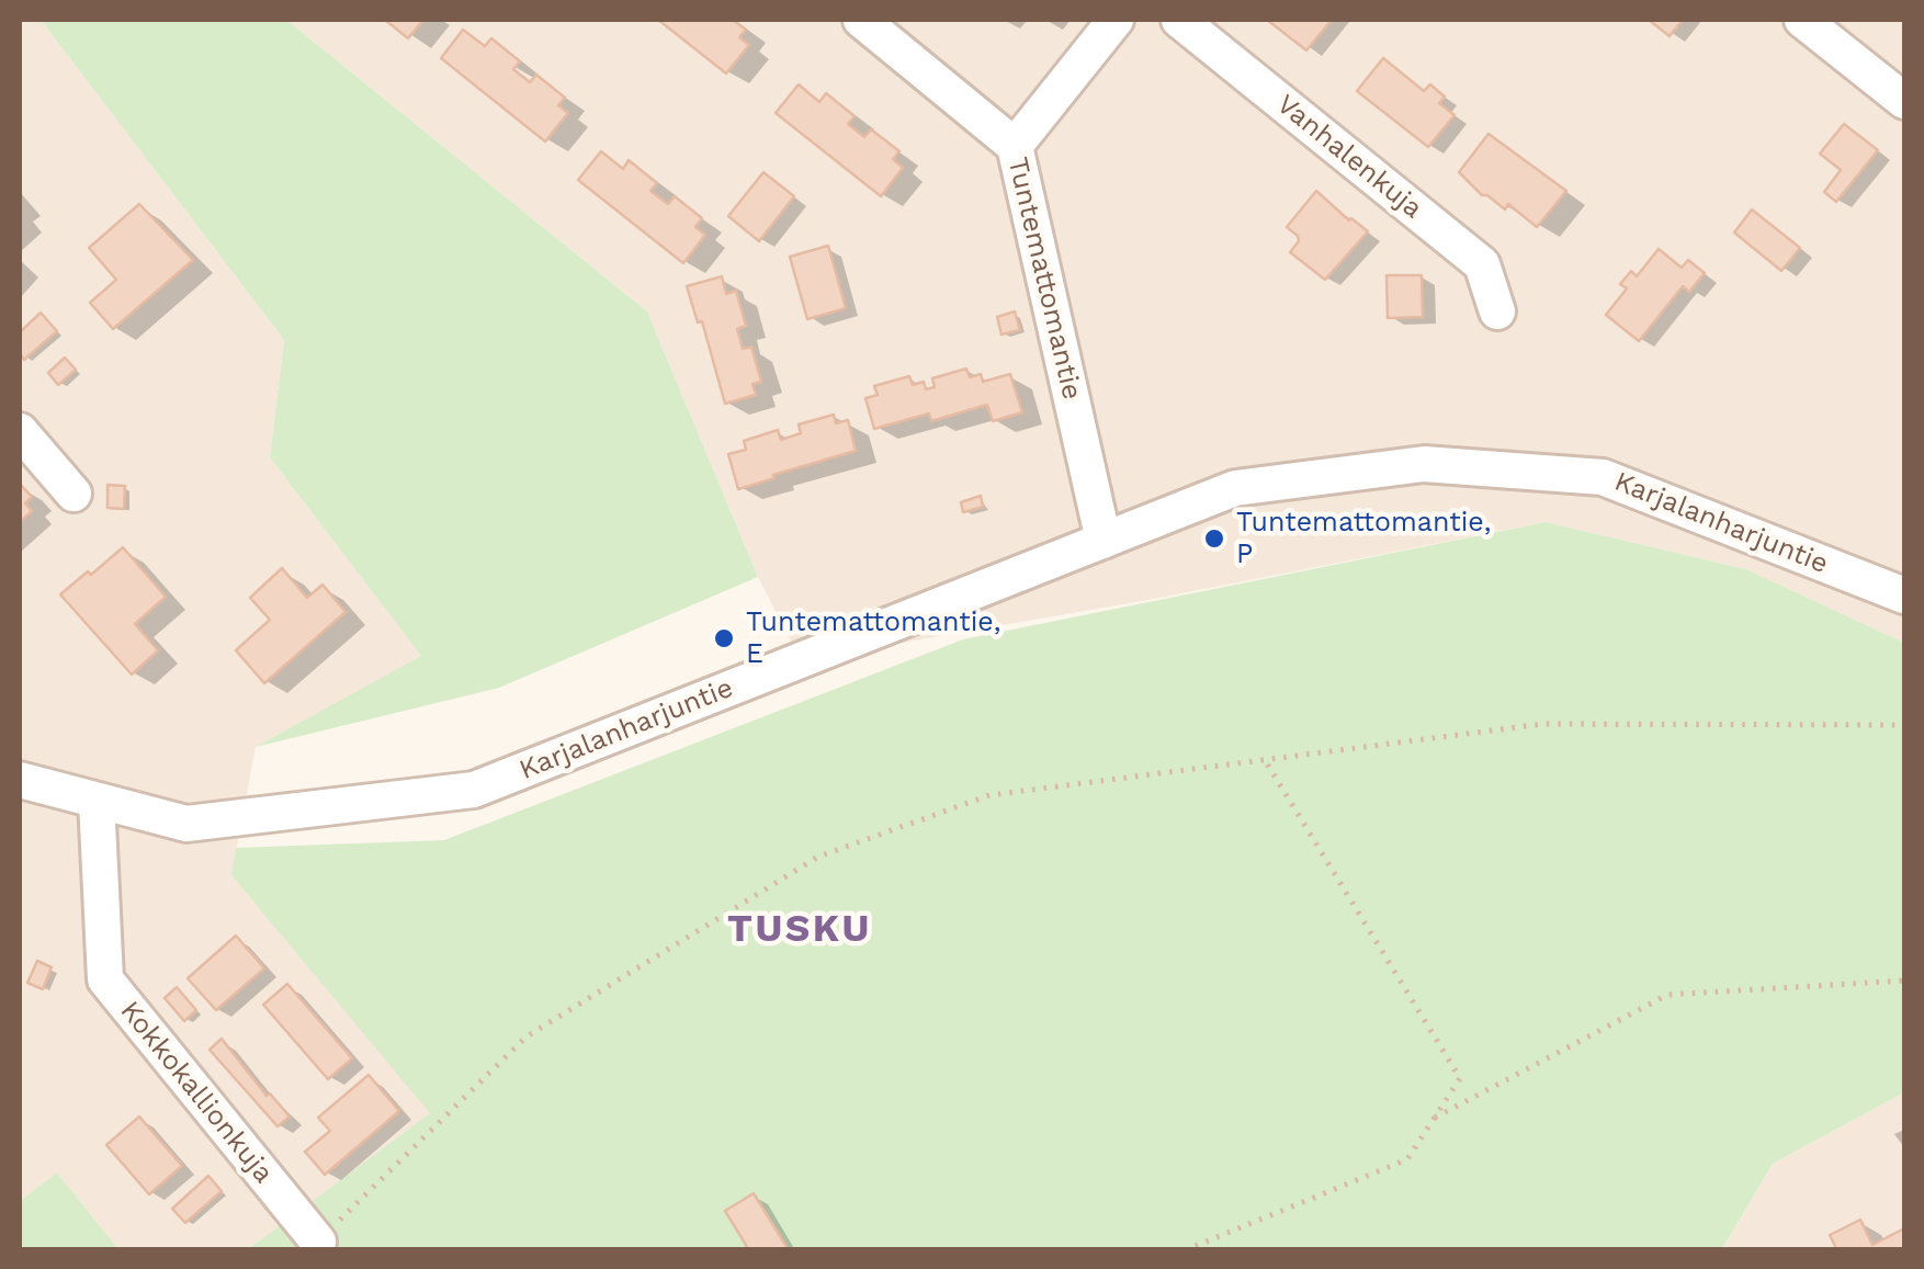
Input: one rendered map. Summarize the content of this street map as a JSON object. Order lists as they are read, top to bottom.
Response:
{
  "streets": {
    "street": [
      "Vanhalenkuja",
      "Tuntemattomantie",
      "Karjalanharjuntie",
      "Kokkokallionkuja"
    ]
  },
  "crossings": [
    ["Tuntemattomantie", "Karjalanharjuntie"],
    ["Karjalanharjuntie", "Kokkokallionkuja"]
  ],
  "districts": ["TUSKU"],
  "places": ["Tuntemattomantie, P", "Tuntemattomantie, E"]
}
